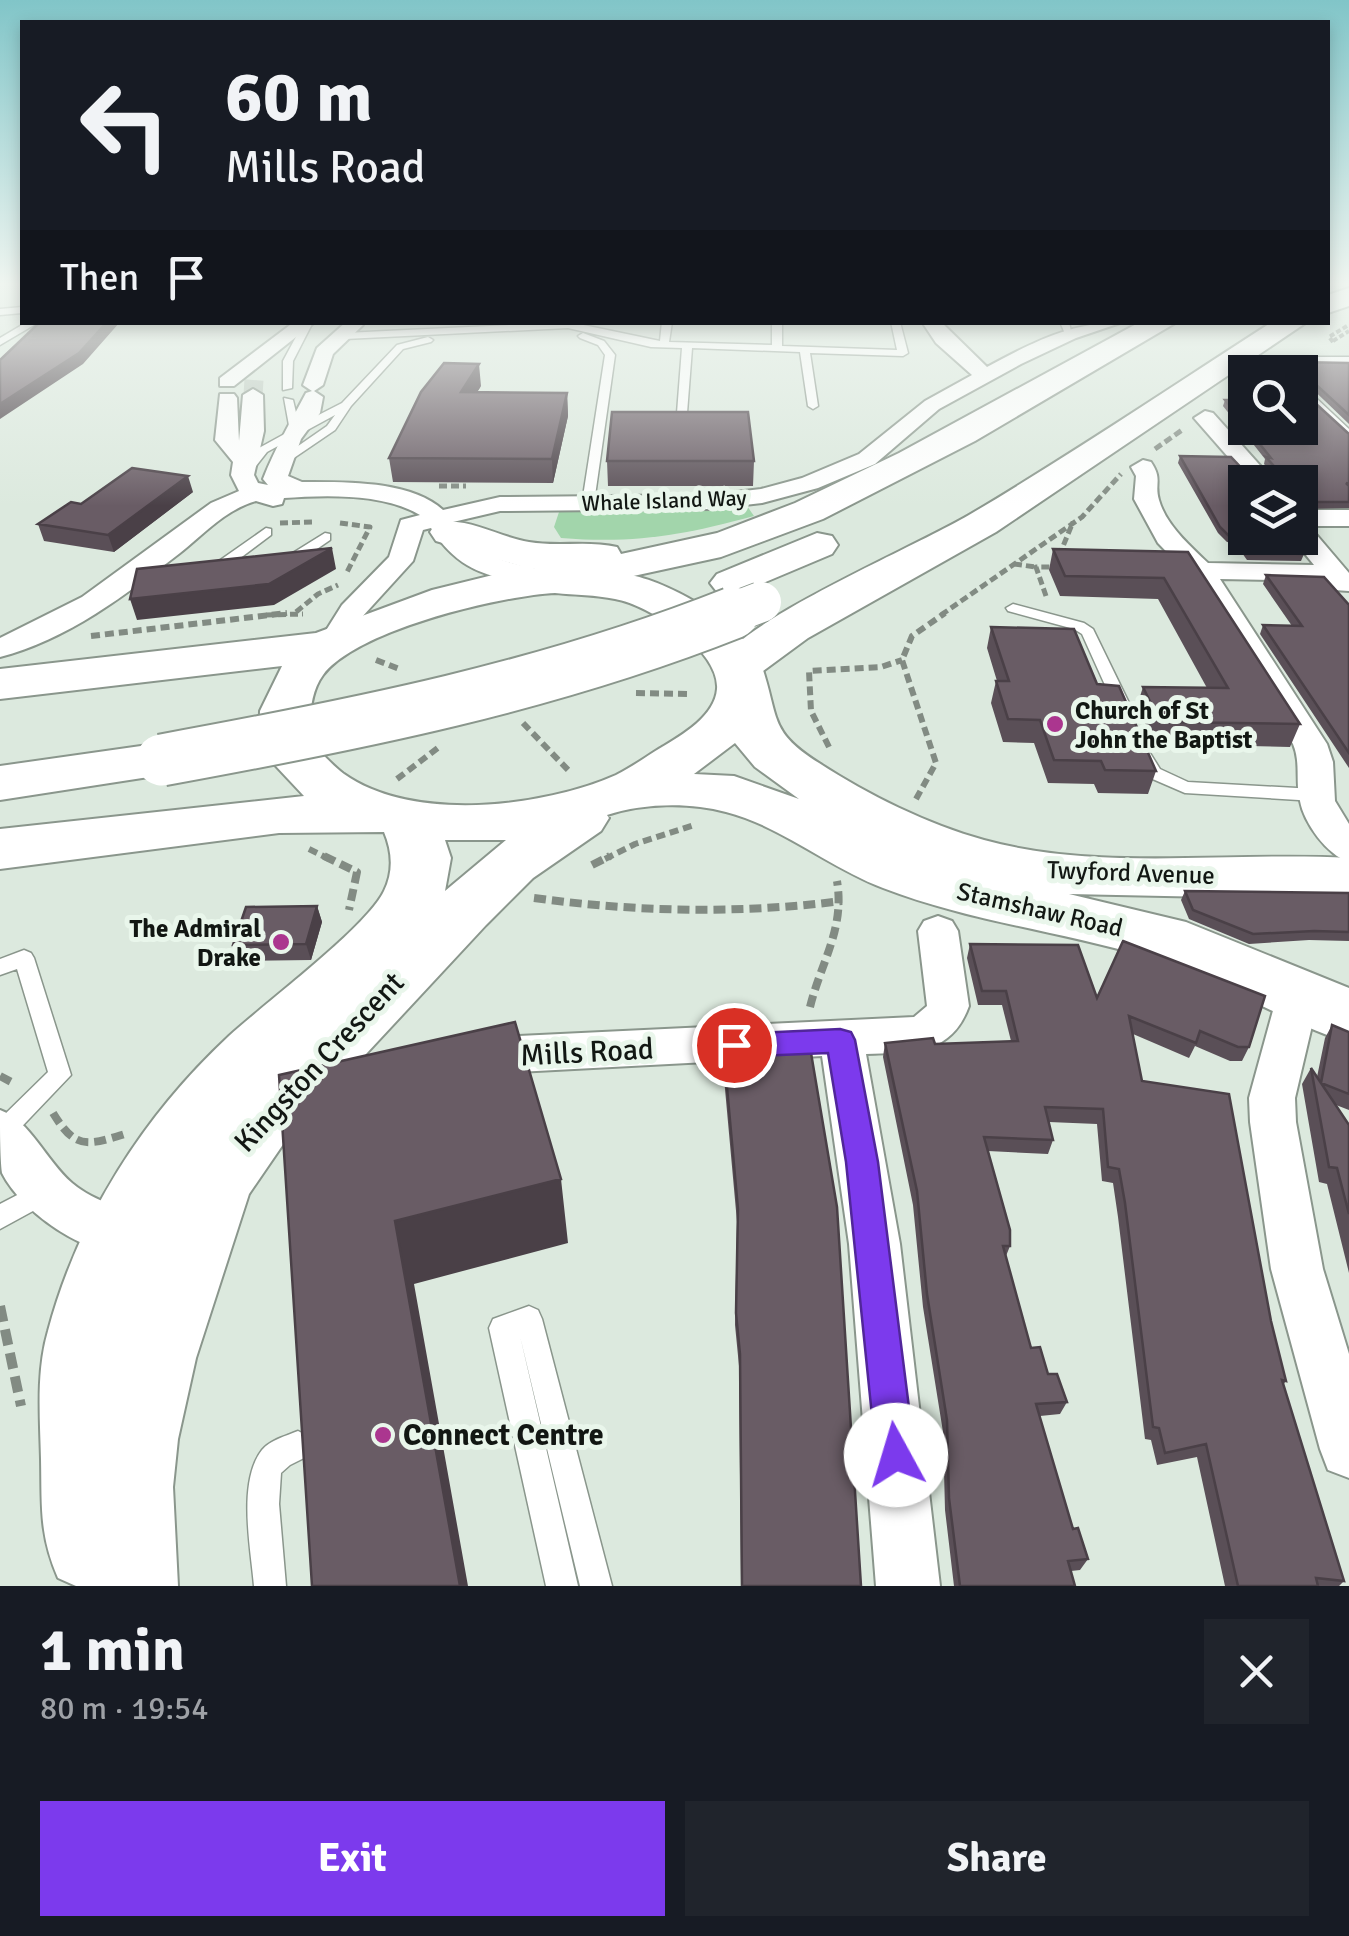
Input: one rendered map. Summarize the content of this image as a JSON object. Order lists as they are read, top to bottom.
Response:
{
  "streets": {
    "main road": ["Twyford Avenue", "Stamshaw Road", "Kingston Crescent"],
    "street": ["Whale Island Way", "Mills Road"]
  },
  "crossings": [
    ["Twyford Avenue", "Kingston Crescent"],
    ["Stamshaw Road", "Kingston Crescent"]
  ],
  "places": ["Church of St John the Baptist", "The Admiral Drake", "Connect Centre"],
  "page": {
    "turn": ["60 m", "Mills Road"],
    "then": "Then",
    "heading": ["1 min", "80 m · 19:54"],
    "buttons": ["Exit", "Share"]
  }
}
